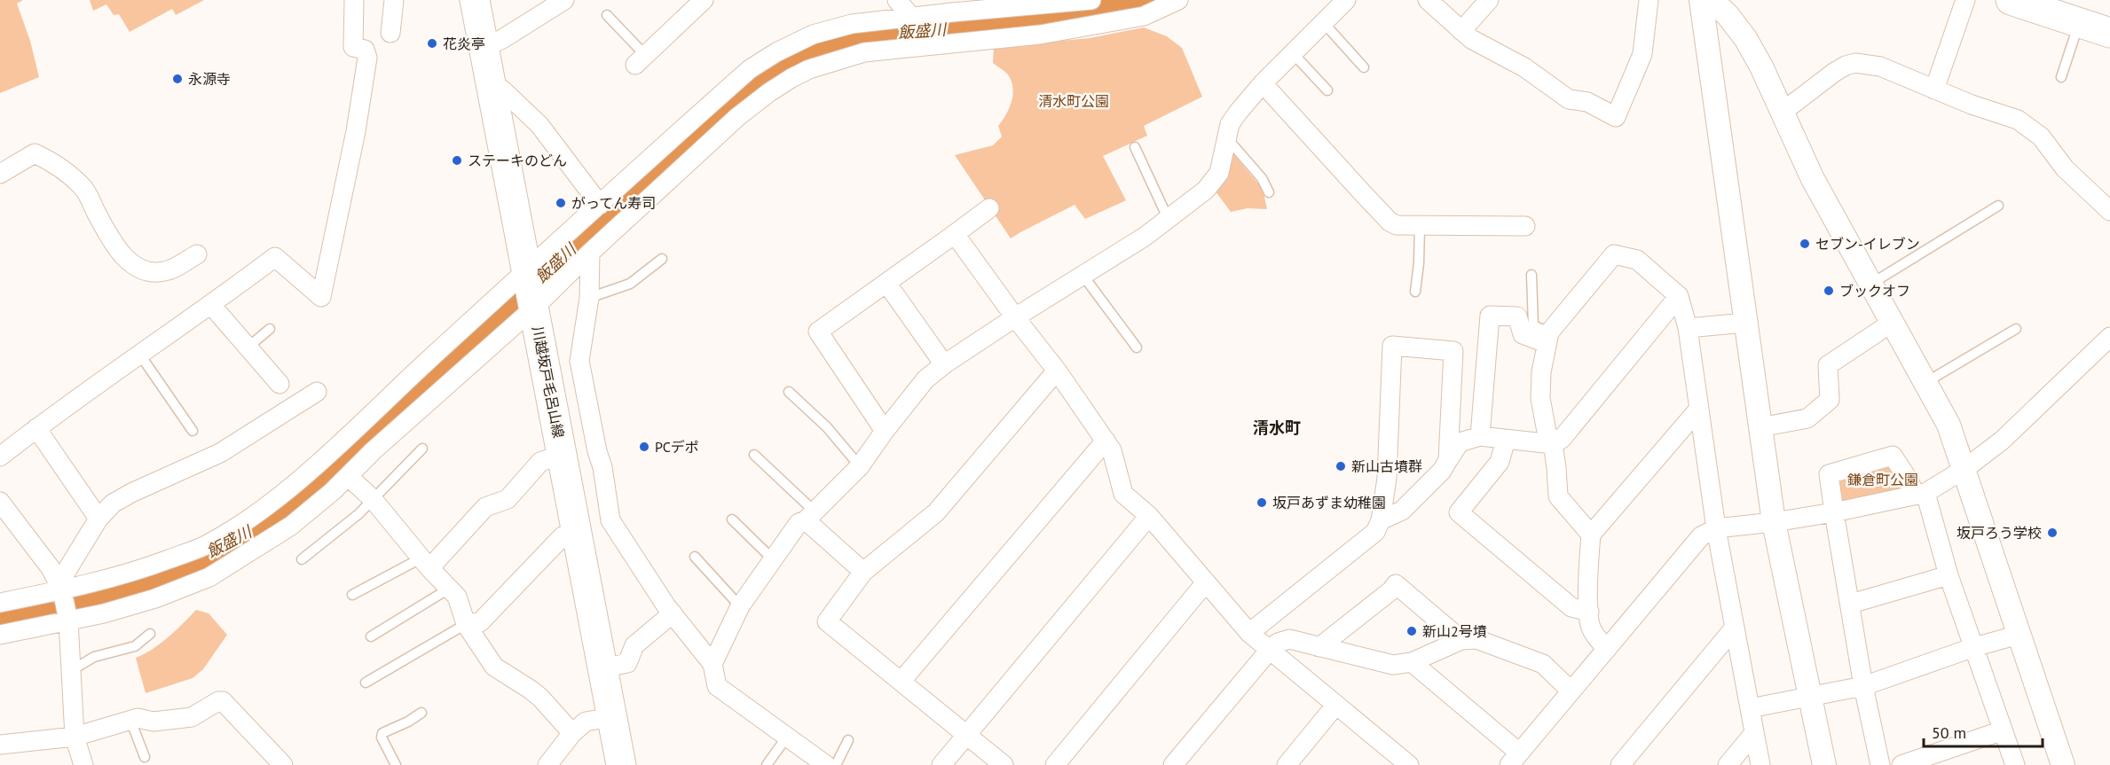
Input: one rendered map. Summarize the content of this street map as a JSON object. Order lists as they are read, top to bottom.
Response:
{
  "streets": {
    "main road": ["川越坂戸毛呂山線"]
  },
  "districts": ["清水町"],
  "water": ["飯盛川"],
  "parks": ["清水町公園", "鎌倉町公園"],
  "places": [
    "花炎亭",
    "永源寺",
    "ステーキのどん",
    "がってん寿司",
    "セブン-イレブン",
    "ブックオフ",
    "PCデポ",
    "新山古墳群",
    "坂戸あずま幼稚園",
    "坂戸ろう学校",
    "新山2号墳"
  ],
  "scale_bar": "50 m"
}
